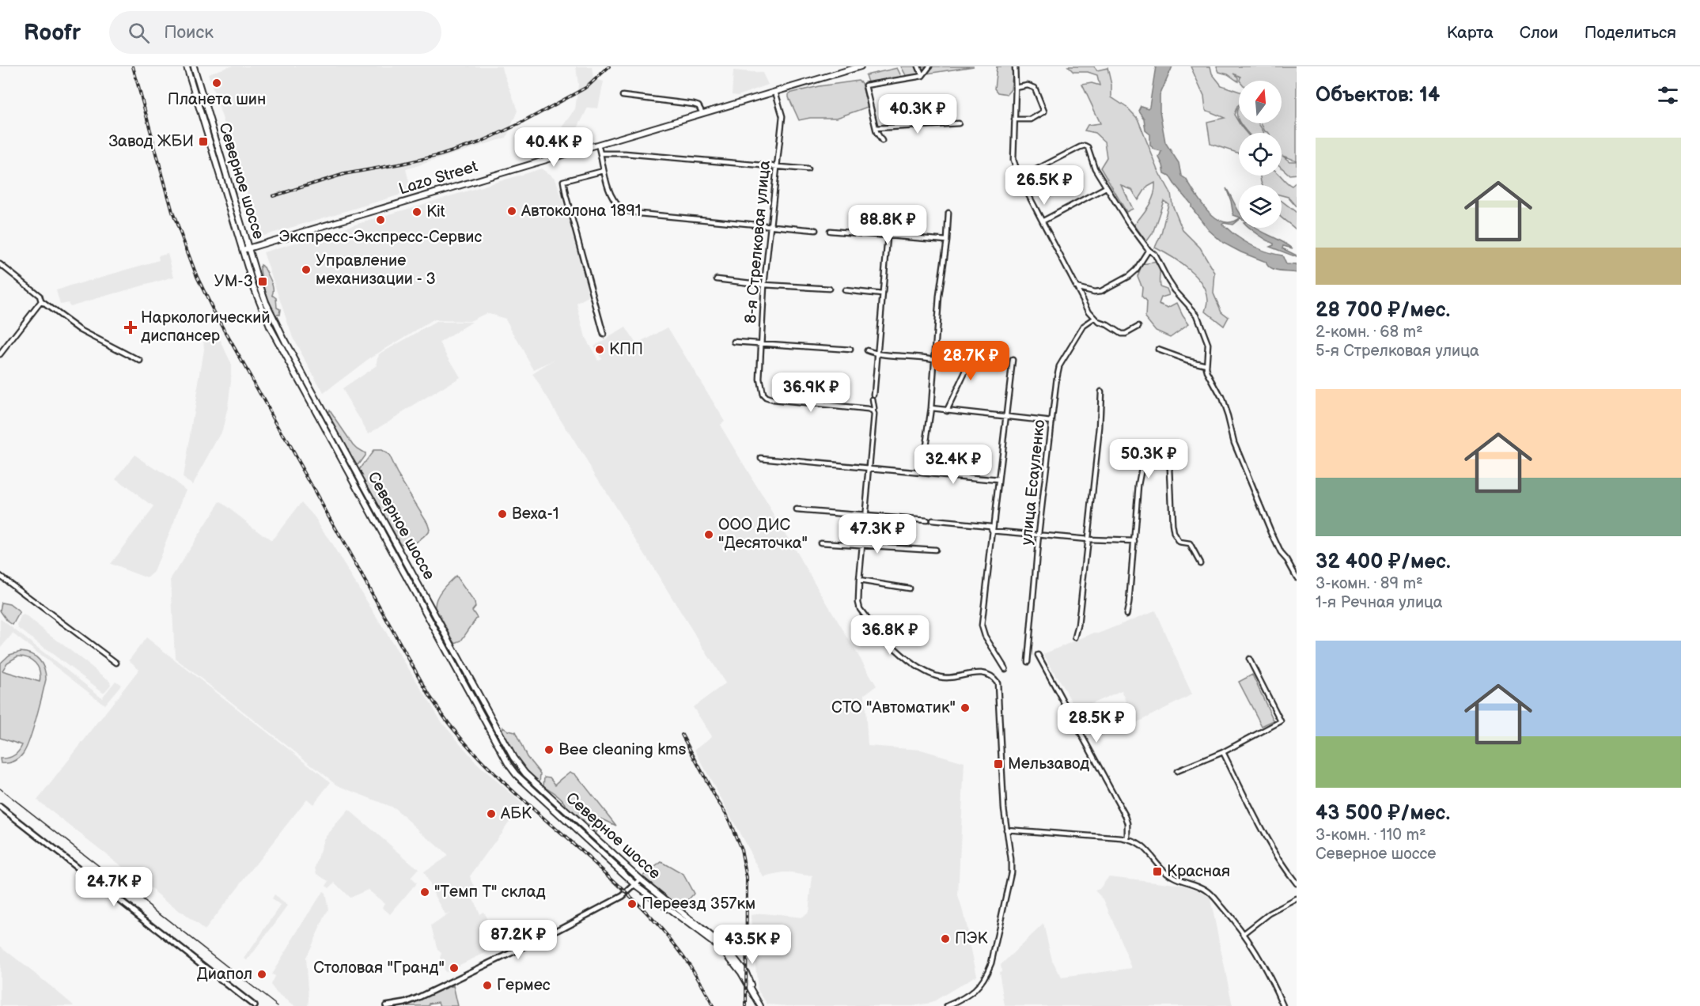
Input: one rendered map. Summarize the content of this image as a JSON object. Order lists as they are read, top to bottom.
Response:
{
  "streets": {
    "main road": ["Lazo Street", "Северное шоссе"],
    "street": ["8-я Стрелковая улица", "улица Есауленко"]
  },
  "crossings": [
    ["Lazo Street", "Северное шоссе"],
    ["Lazo Street", "8-я Стрелковая улица"]
  ],
  "places": {
    "other": [
      "Планета шин",
      "Автоколона 1891",
      "Kit",
      "Экспресс-Экспресс-Сервис",
      "Управление механизации - 3",
      "КПП",
      "Веха-1",
      "ООО ДИС \"Десяточка\"",
      "СТО \"Автоматик\"",
      "Bee cleaning kms",
      "АБК",
      "\"Темп Т\" склад",
      "Переезд 357км",
      "ПЭК",
      "Столовая \"Гранд\"",
      "Диапол",
      "Гермес"
    ],
    "transit": [
      "Завод ЖБИ",
      "УМ-3",
      "Мельзавод",
      "Красная"
    ],
    "health": ["Наркологический диспансер"]
  },
  "north": "top",
  "page": {
    "header": "Roofr",
    "search": "Поиск",
    "nav": ["Карта", "Слои", "Поделиться"],
    "heading": "Объектов: 14",
    "price": [
      "40.3K ₽",
      "40.4K ₽",
      "26.5K ₽",
      "88.8K ₽",
      "28.7K ₽",
      "36.9K ₽",
      "50.3K ₽",
      "32.4K ₽",
      "47.3K ₽",
      "36.8K ₽",
      "28.5K ₽",
      "24.7K ₽",
      "87.2K ₽",
      "43.5K ₽"
    ],
    "list": [
      {
        "name": "28 700 ₽/мес.",
        "note": "2-комн. · 68 m² · 5-я Стрелковая улица"
      },
      {
        "name": "32 400 ₽/мес.",
        "note": "3-комн. · 89 m² · 1-я Речная улица"
      },
      {
        "name": "43 500 ₽/мес.",
        "note": "3-комн. · 110 m² · Северное шоссе"
      }
    ]
  }
}
